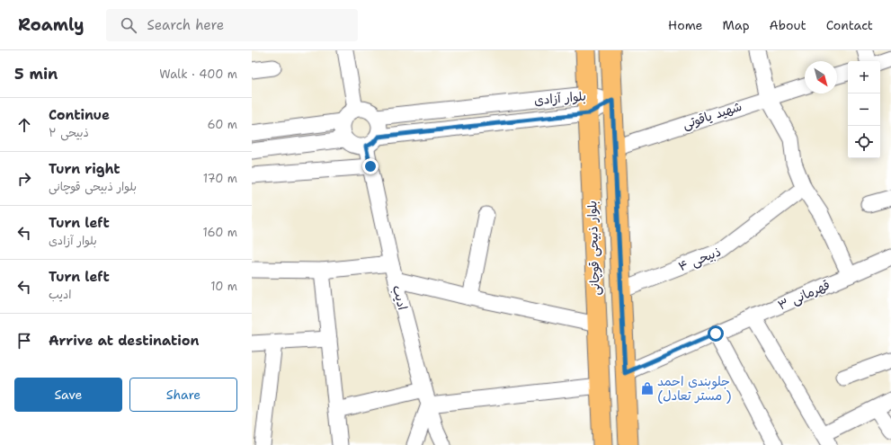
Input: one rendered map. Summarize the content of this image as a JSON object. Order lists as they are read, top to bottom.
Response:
{
  "streets": {
    "main road": ["بلوار ذبیحی قوچانی"],
    "street": [
      "بلوار آزادی",
      "شهید یاقوتی",
      "ذبیحی ۴",
      "قهرمانی ۳",
      "ادیب"
    ]
  },
  "crossings": [
    ["بلوار آزادی", "بلوار ذبیحی قوچانی"],
    ["بلوار آزادی", "ادیب"],
    ["شهید یاقوتی", "بلوار ذبیحی قوچانی"],
    ["بلوار ذبیحی قوچانی", "ذبیحی ۴"],
    ["بلوار ذبیحی قوچانی", "قهرمانی ۳"]
  ],
  "places": {
    "shop": ["جلوبندی احمد (مستر تعادل )"]
  },
  "north": "bottom right",
  "page": {
    "header": "Roamly",
    "search": "Search here",
    "nav": [
      "Home",
      "Map",
      "About",
      "Contact"
    ],
    "heading": ["5 min", "Walk · 400 m"],
    "map_buttons": ["+", "−"],
    "list": [
      ["Continue", "ذبیحی ۲", "60 m"],
      ["Turn right", "بلوار ذبیحی قوچانی", "170 m"],
      ["Turn left", "بلوار آزادی", "160 m"],
      ["Turn left", "ادیب", "10 m"],
      "Arrive at destination"
    ],
    "buttons": ["Save", "Share"]
  }
}
